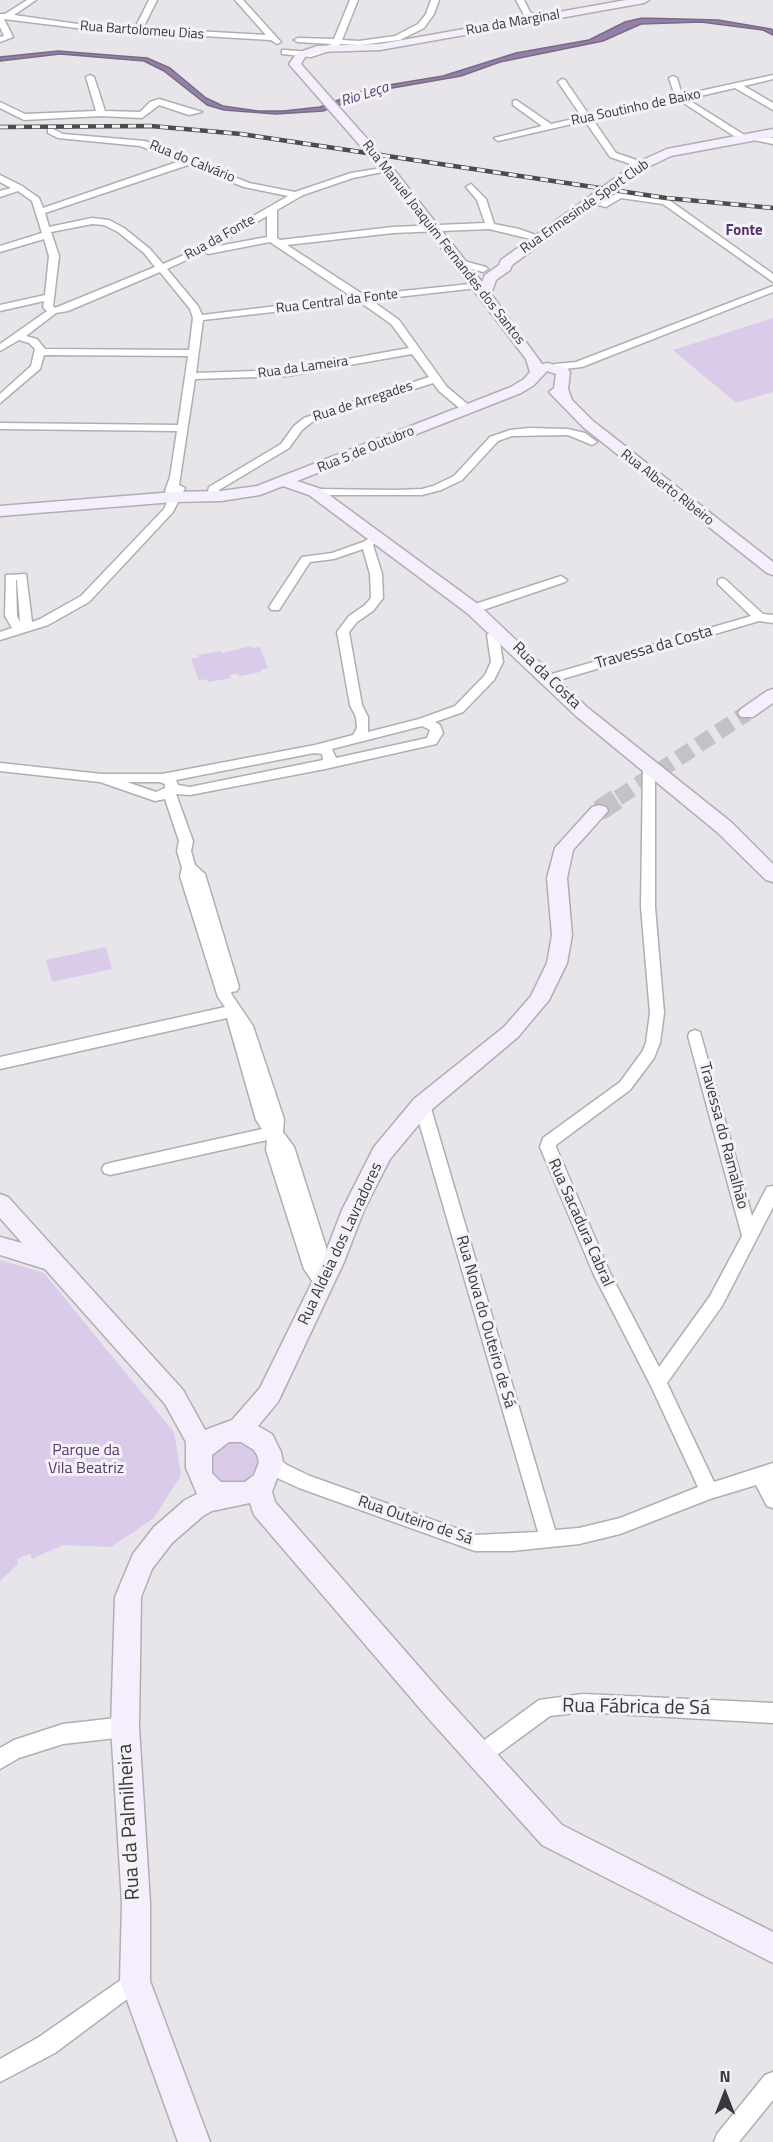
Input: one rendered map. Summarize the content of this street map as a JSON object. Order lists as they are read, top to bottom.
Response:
{
  "streets": {
    "main road": [
      "Rua da Marginal",
      "Rua Ermesinde Sport Club",
      "Rua Manuel Joaquim Fernandes dos Santos",
      "Rua 5 de Outubro",
      "Rua Alberto Ribeiro",
      "Rua da Costa",
      "Rua Aldeia dos Lavradores",
      "Rua da Palmilheira"
    ],
    "street": [
      "Rua Bartolomeu Dias",
      "Rua Soutinho de Baixo",
      "Rua do Calvário",
      "Rua da Fonte",
      "Rua Central da Fonte",
      "Rua da Lameira",
      "Rua de Arregades",
      "Travessa da Costa",
      "Travessa do Ramalhão",
      "Rua Sacadura Cabral",
      "Rua Nova do Outeiro de Sá",
      "Rua Outeiro de Sá",
      "Rua Fábrica de Sá"
    ]
  },
  "crossings": [
    ["Rua da Marginal", "Rua Manuel Joaquim Fernandes dos Santos"],
    ["Rua do Calvário", "Rua da Fonte"],
    ["Rua da Fonte", "Rua Manuel Joaquim Fernandes dos Santos"],
    ["Rua Manuel Joaquim Fernandes dos Santos", "Rua Central da Fonte"],
    ["Rua Manuel Joaquim Fernandes dos Santos", "Rua 5 de Outubro"],
    ["Rua Manuel Joaquim Fernandes dos Santos", "Rua Alberto Ribeiro"],
    ["Rua de Arregades", "Rua da Costa"],
    ["Rua 5 de Outubro", "Rua Alberto Ribeiro"],
    ["Rua 5 de Outubro", "Rua da Costa"],
    ["Travessa da Costa", "Rua da Costa"],
    ["Rua da Costa", "Rua Sacadura Cabral"],
    ["Rua Sacadura Cabral", "Rua Outeiro de Sá"],
    ["Rua Aldeia dos Lavradores", "Rua Nova do Outeiro de Sá"],
    ["Rua Aldeia dos Lavradores", "Rua Outeiro de Sá"],
    ["Rua Aldeia dos Lavradores", "Rua da Palmilheira"],
    ["Rua Nova do Outeiro de Sá", "Rua Outeiro de Sá"],
    ["Rua Outeiro de Sá", "Rua da Palmilheira"]
  ],
  "districts": ["Fonte"],
  "water": ["Rio Leça"],
  "parks": ["Parque da Vila Beatriz"],
  "north": "top"
}
